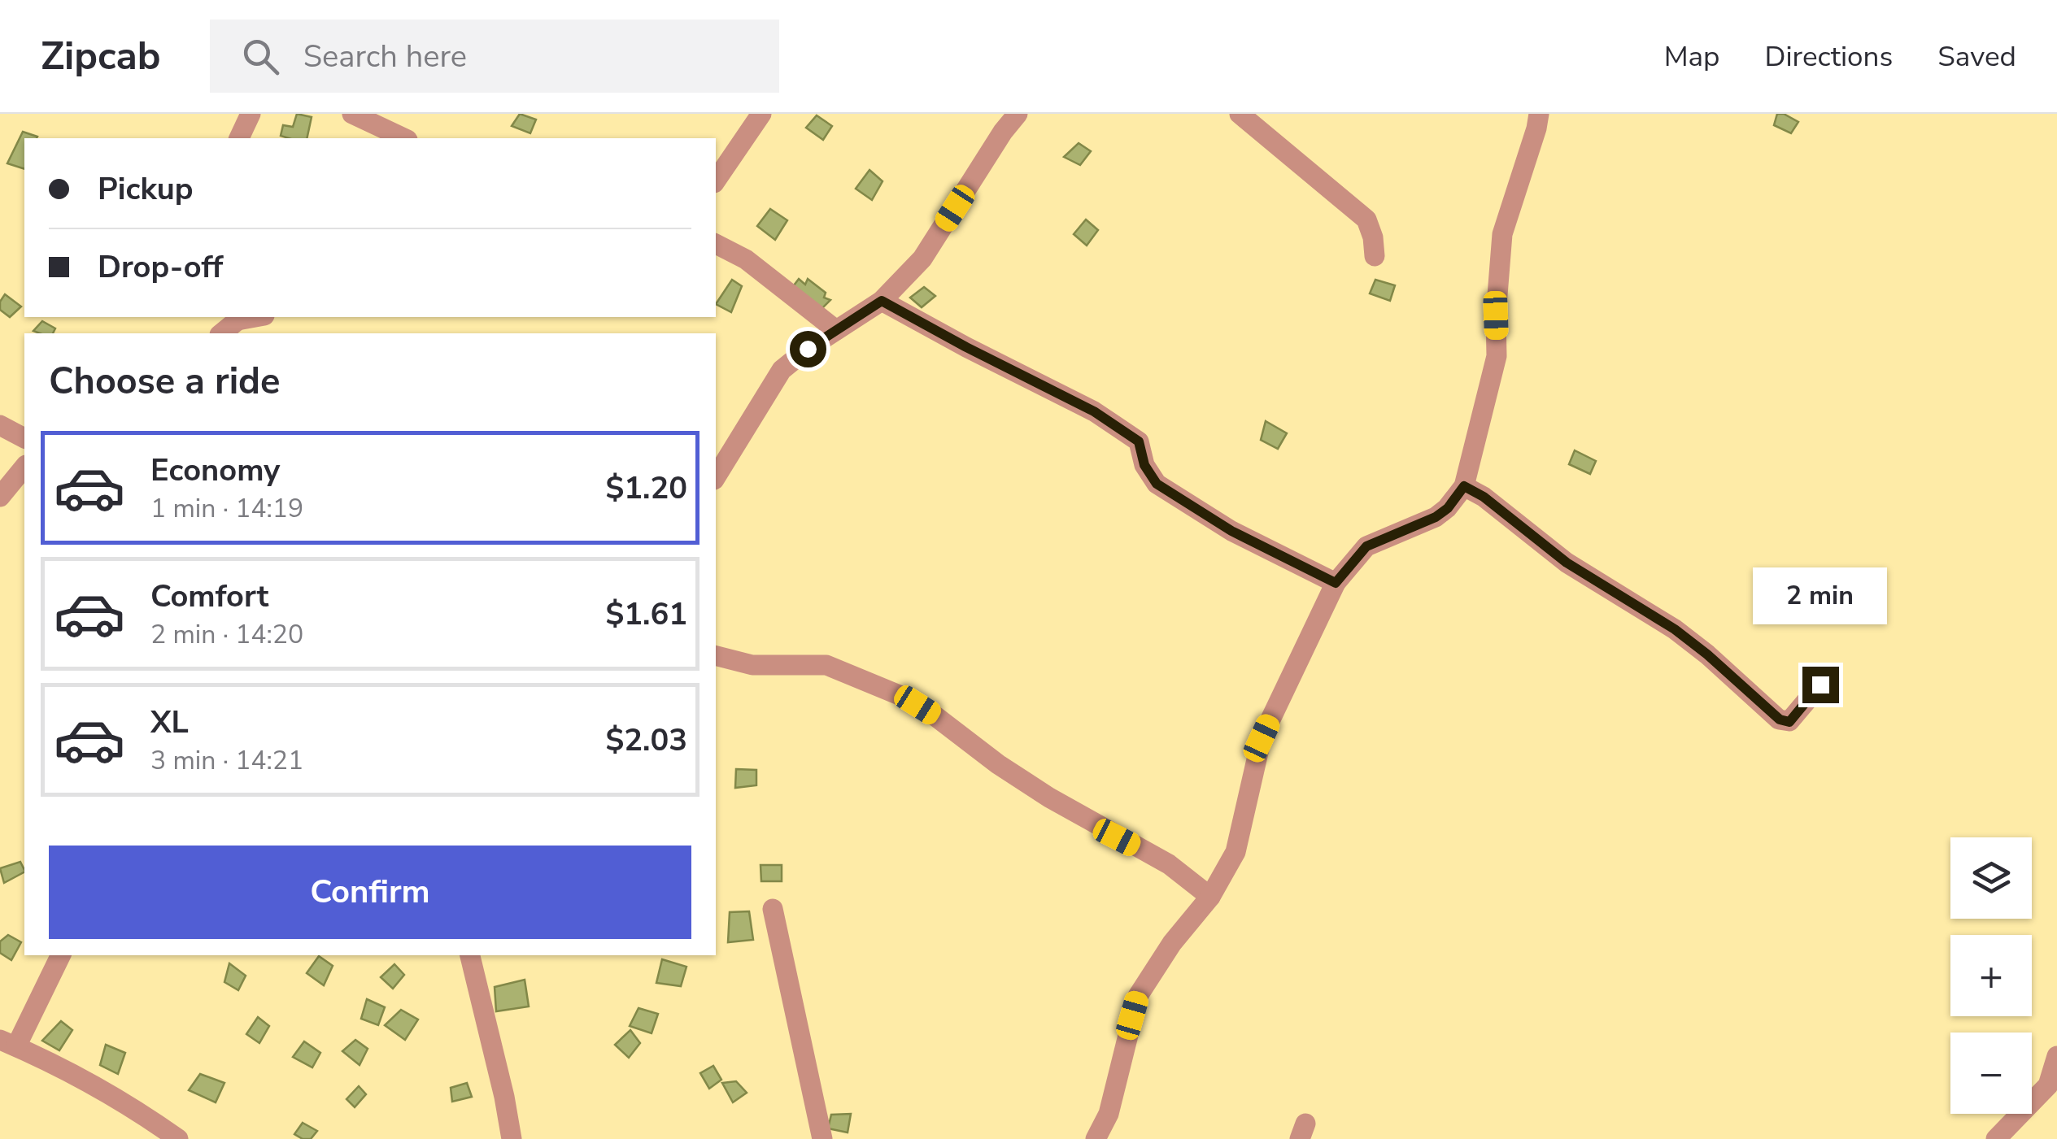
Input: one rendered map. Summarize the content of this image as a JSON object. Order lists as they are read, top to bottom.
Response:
{
  "page": {
    "header": "Zipcab",
    "search": "Search here",
    "nav": ["Map", "Directions", "Saved"],
    "banner": ["Pickup", "Drop-off"],
    "heading": "Choose a ride",
    "list": [
      {
        "name": "Economy",
        "note": "1 min · 14:19",
        "value": "$1.20"
      },
      {
        "name": "Comfort",
        "note": "2 min · 14:20",
        "value": "$1.61"
      },
      {
        "name": "XL",
        "note": "3 min · 14:21",
        "value": "$2.03"
      }
    ],
    "bubble": "2 min",
    "buttons": "Confirm",
    "map_buttons": ["+", "−"]
  }
}
